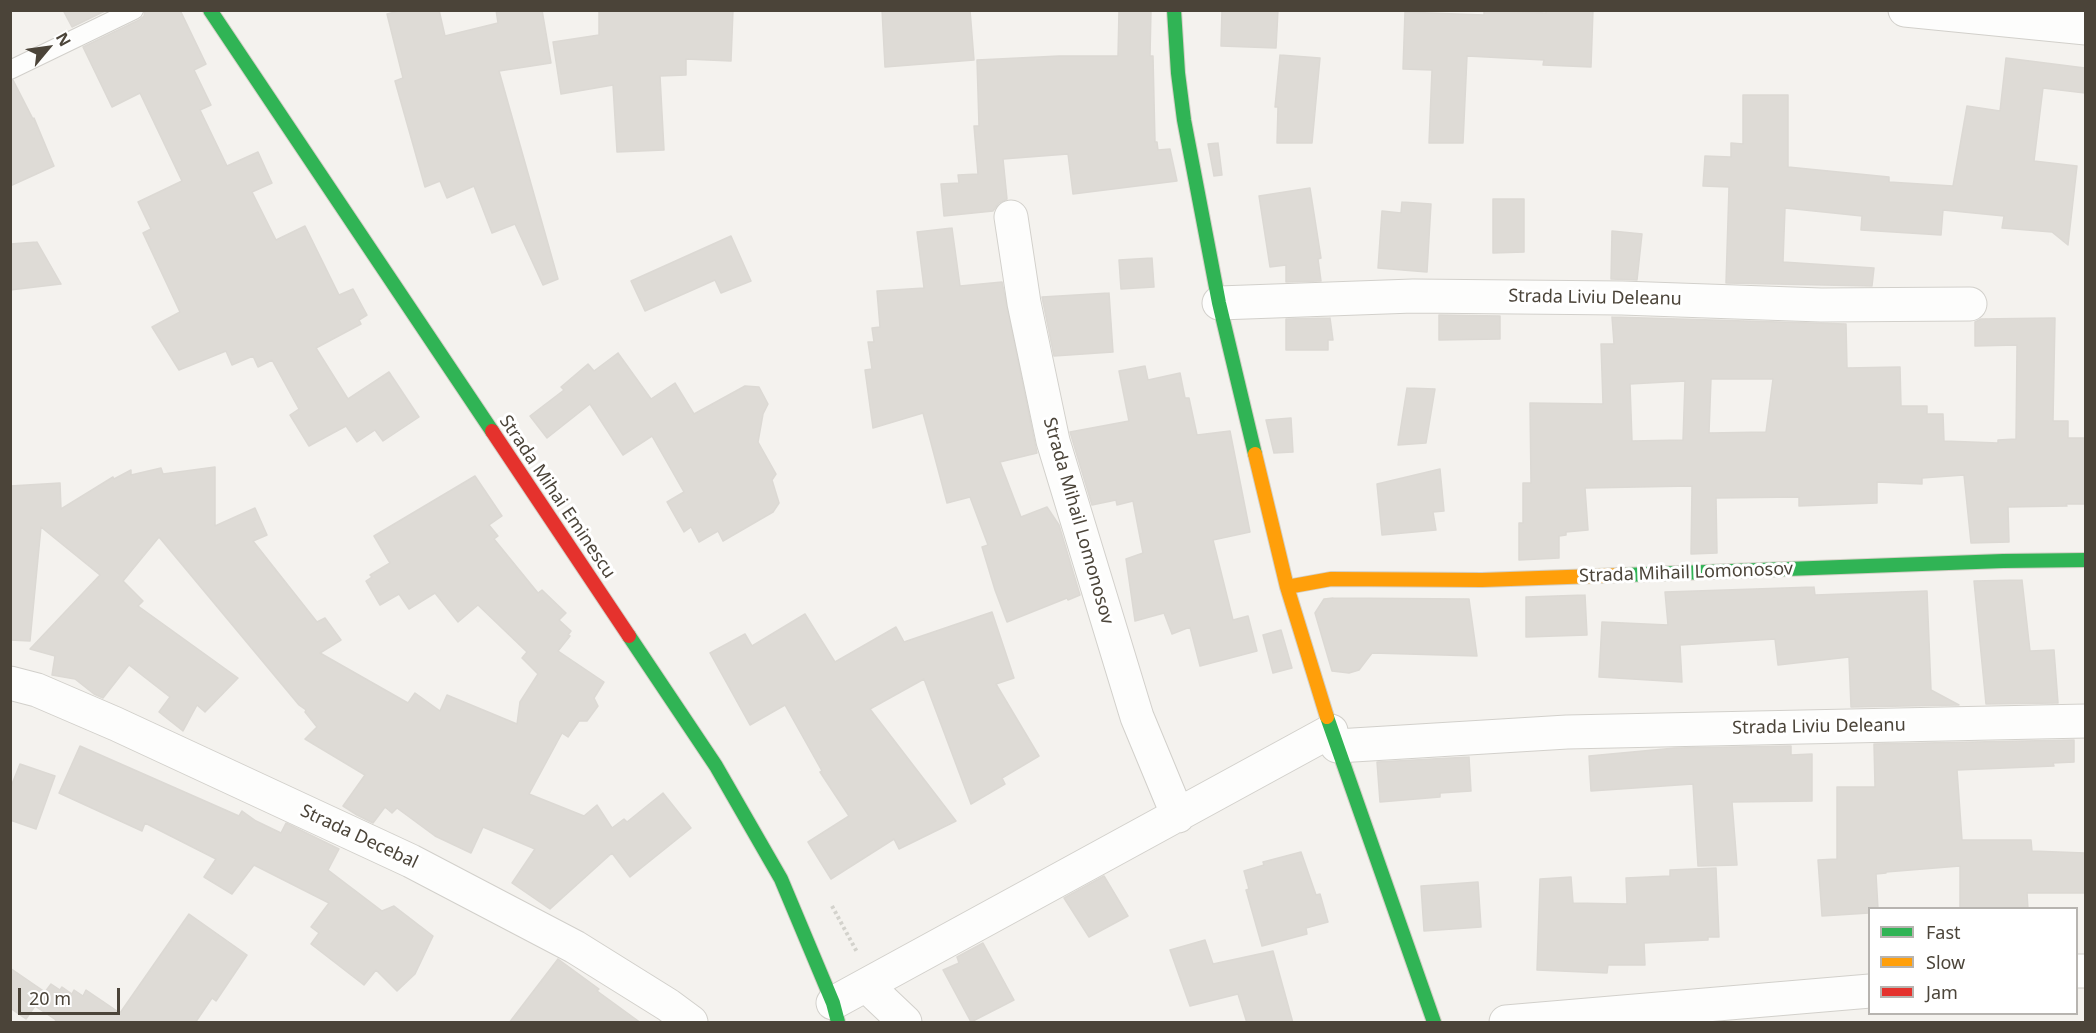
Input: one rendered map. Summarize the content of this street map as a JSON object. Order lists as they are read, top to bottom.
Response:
{
  "streets": {
    "street": [
      "Strada Liviu Deleanu",
      "Strada Mihai Eminescu",
      "Strada Mihail Lomonosov",
      "Strada Decebal"
    ]
  },
  "legend": ["Fast", "Slow", "Jam"],
  "scale_bar": "20 m",
  "north": "top right"
}
